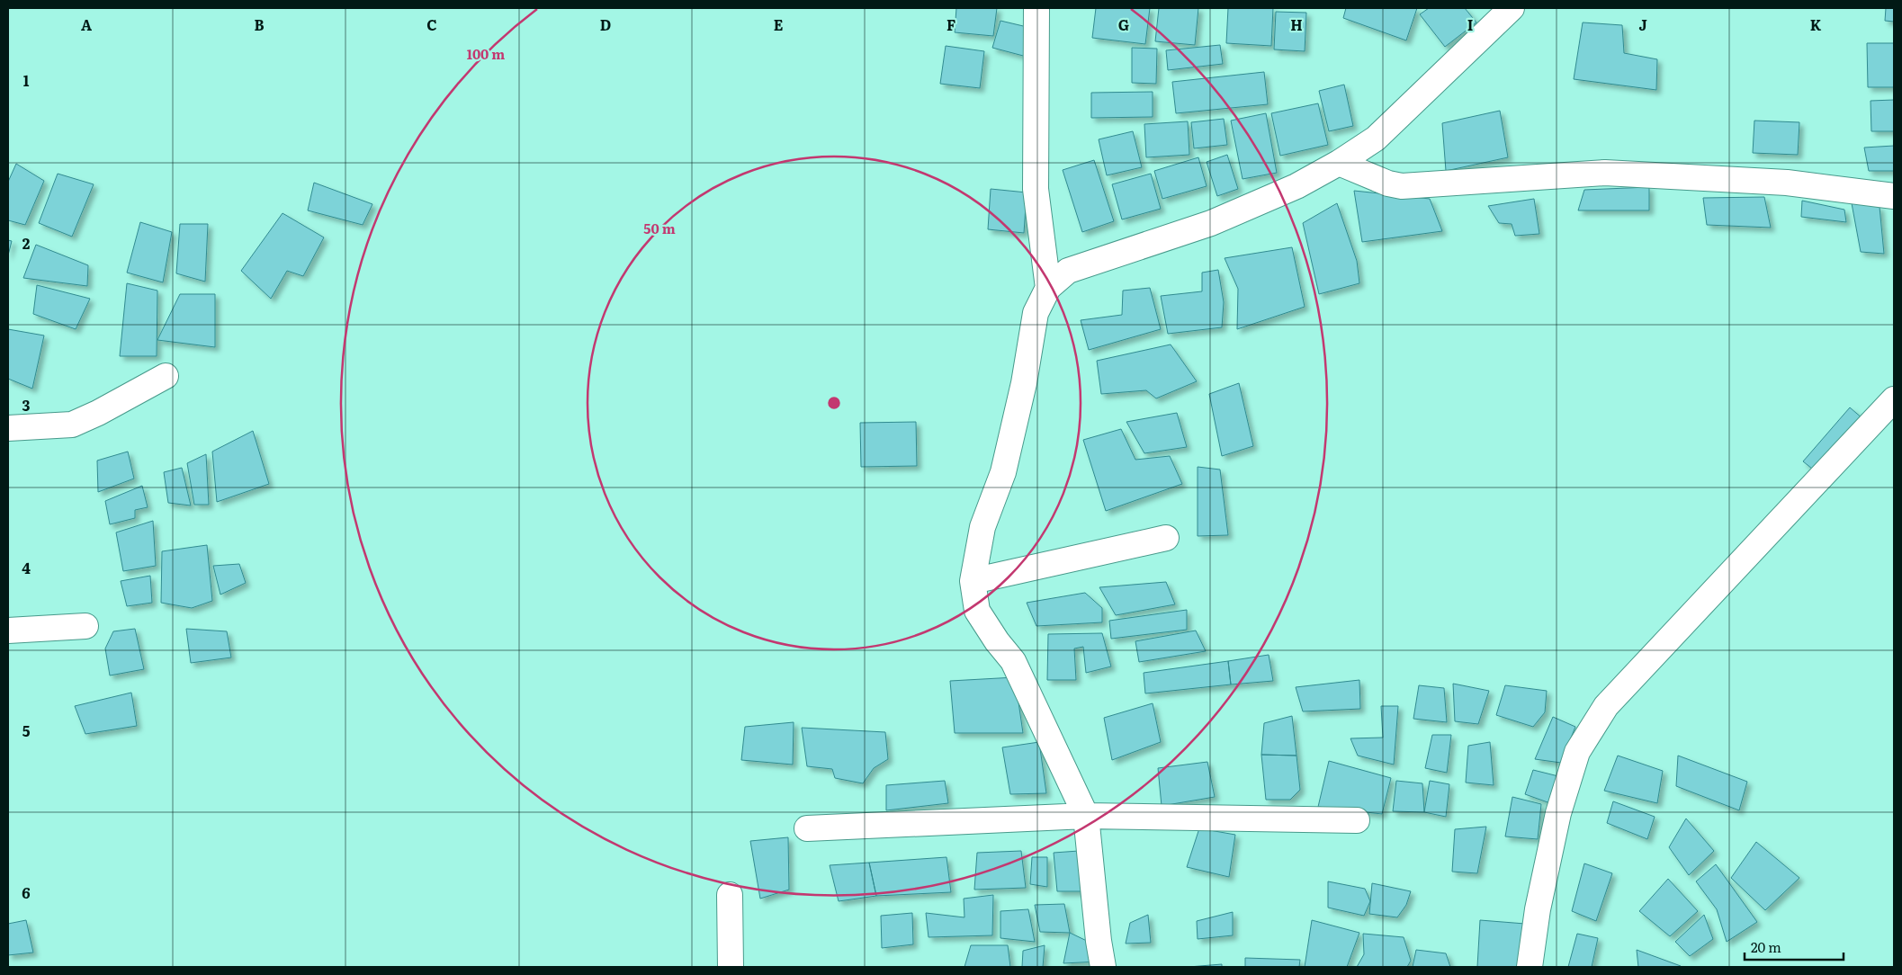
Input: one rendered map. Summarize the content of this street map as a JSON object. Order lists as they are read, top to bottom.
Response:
{
  "scale_bar": "20 m",
  "grid": {
    "columns": [
      "A",
      "B",
      "C",
      "D",
      "E",
      "F",
      "G",
      "H",
      "I",
      "J",
      "K"
    ],
    "rows": [
      "1",
      "2",
      "3",
      "4",
      "5",
      "6"
    ]
  },
  "rings": ["100 m", "50 m"]
}
